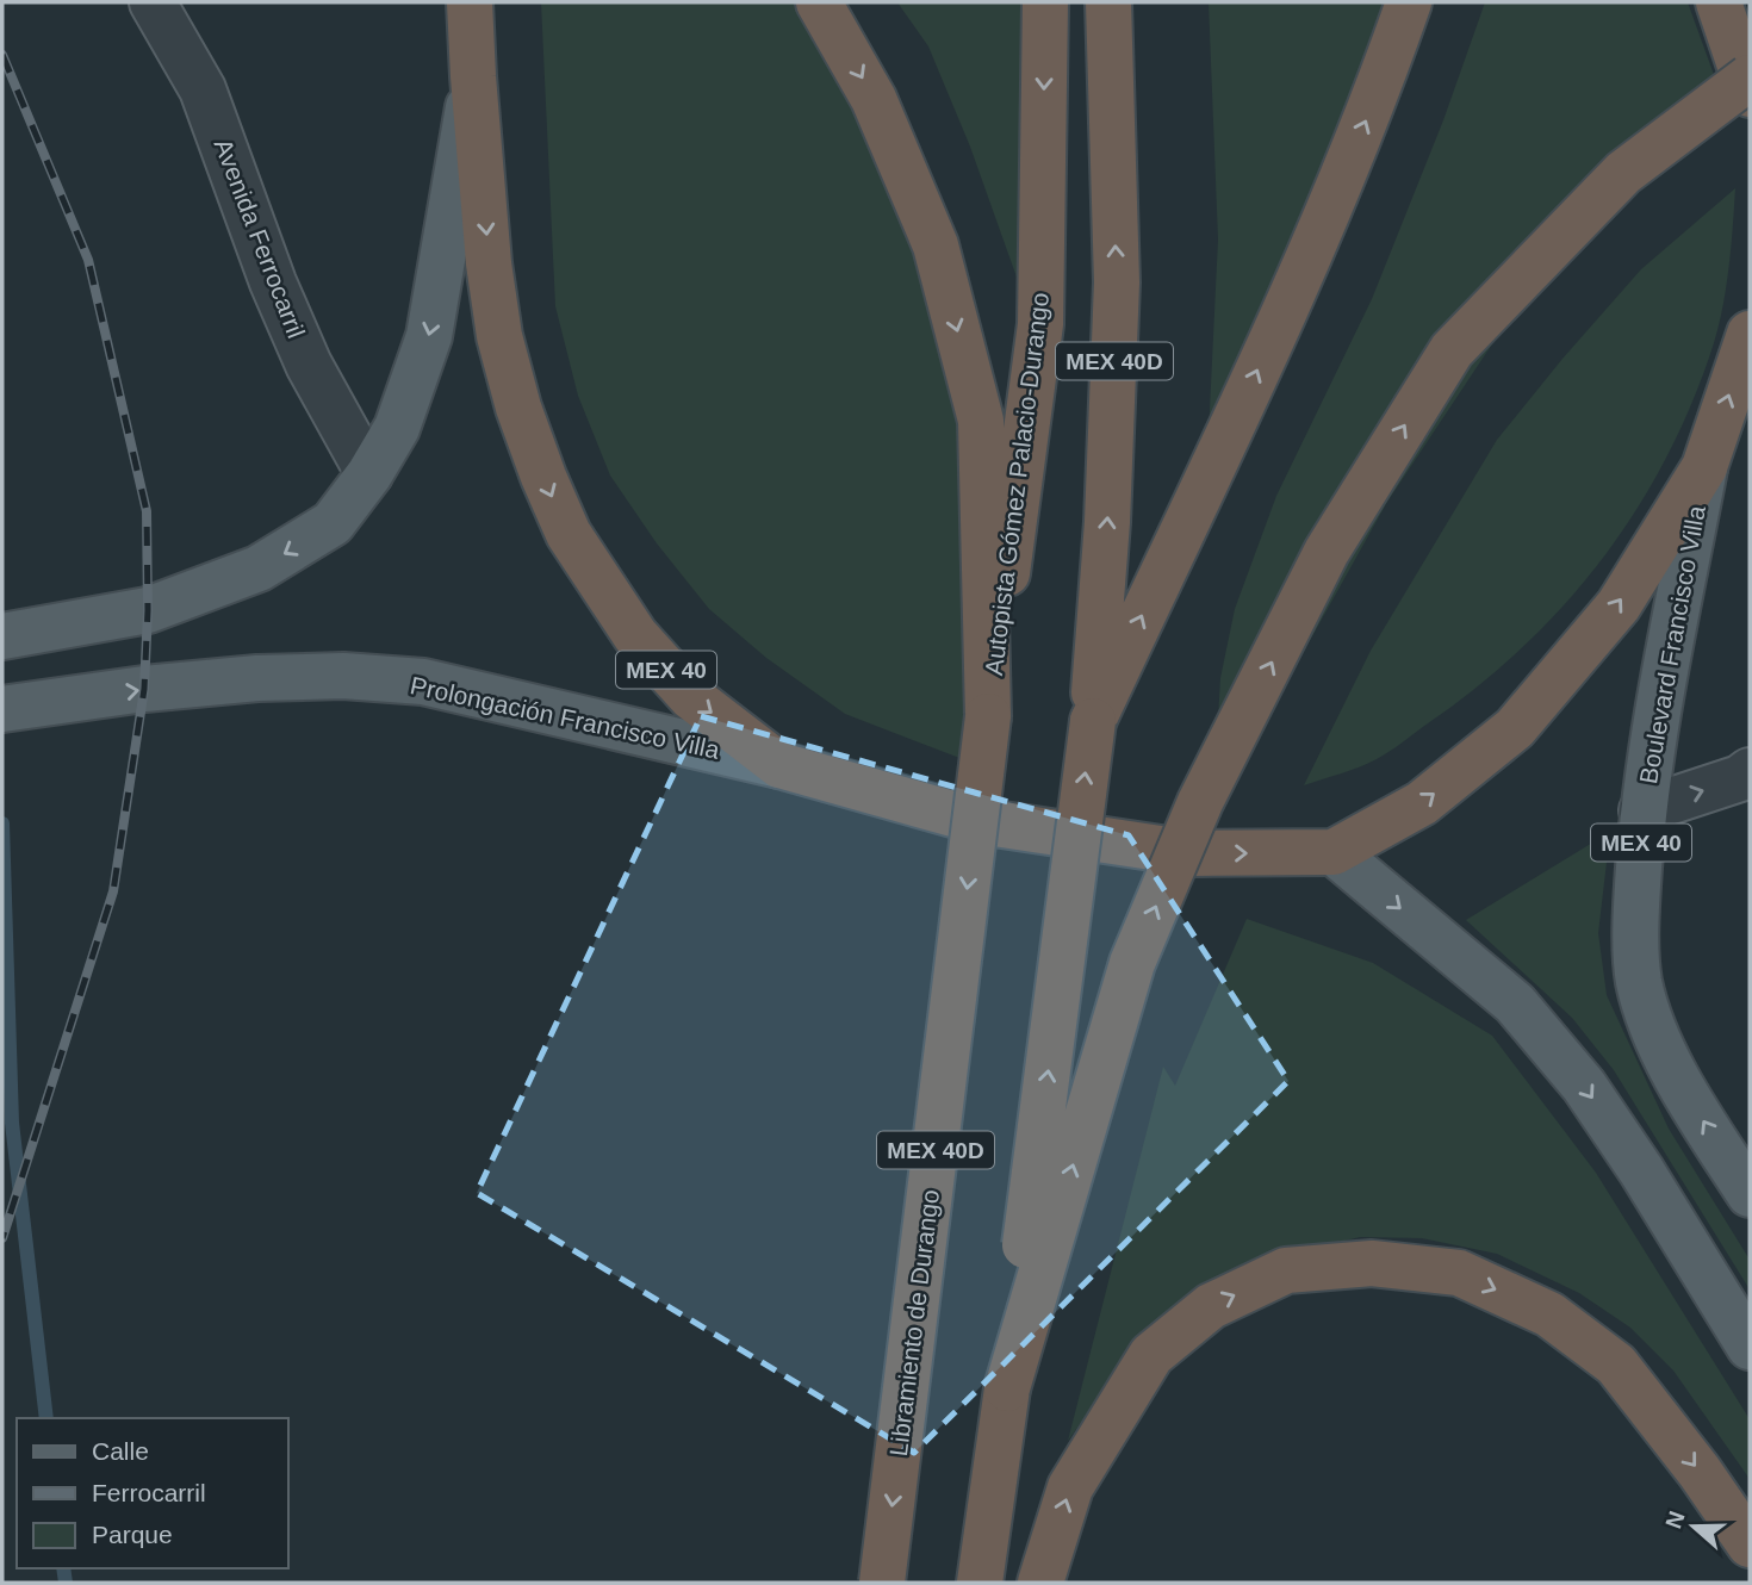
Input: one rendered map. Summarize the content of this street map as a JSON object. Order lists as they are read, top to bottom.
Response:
{
  "streets": {
    "highway": [
      "MEX 40D",
      "Autopista Gómez Palacio-Durango",
      "MEX 40",
      "Libramiento de Durango"
    ],
    "main road": ["Boulevard Francisco Villa", "Prolongación Francisco Villa"],
    "street": ["Avenida Ferrocarril"]
  },
  "crossings": [
    ["Avenida Ferrocarril", "MEX 40"],
    ["Autopista Gómez Palacio-Durango", "Libramiento de Durango"],
    ["Boulevard Francisco Villa", "MEX 40"],
    ["MEX 40", "Prolongación Francisco Villa"]
  ],
  "one_way": ["Prolongación Francisco Villa"],
  "legend": ["Calle", "Ferrocarril", "Parque"],
  "north": "left"
}
